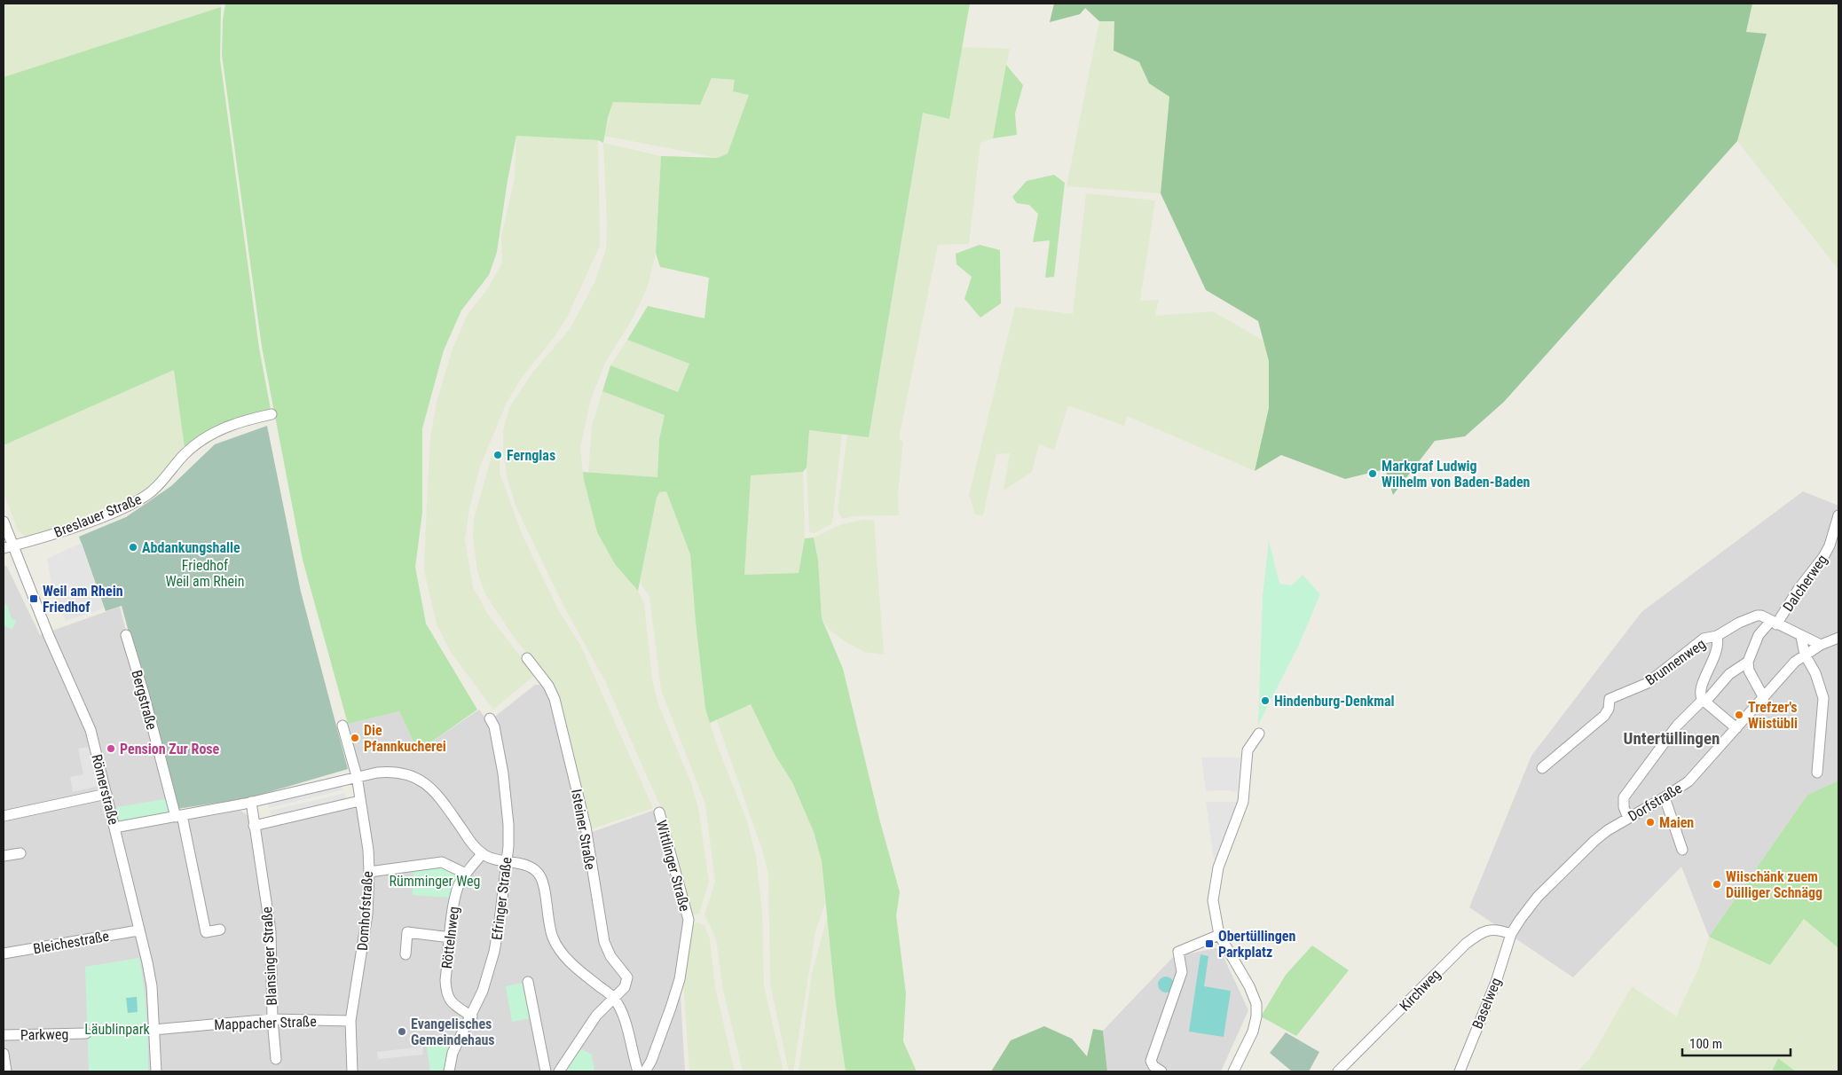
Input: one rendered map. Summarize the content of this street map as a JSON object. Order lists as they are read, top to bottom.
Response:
{
  "streets": {
    "street": [
      "Breslauer Straße",
      "Dalcherweg",
      "Brunnenweg",
      "Bergstraße",
      "Römerstraße",
      "Dorfstraße",
      "Isteiner Straße",
      "Wittlinger Straße",
      "Efringer Straße",
      "Domhofstraße",
      "Röttelnweg",
      "Bleichestraße",
      "Blansinger Straße",
      "Kirchweg",
      "Baselweg",
      "Mappacher Straße",
      "Parkweg"
    ]
  },
  "crossings": [
    ["Breslauer Straße", "Römerstraße"],
    ["Dalcherweg", "Brunnenweg"],
    ["Brunnenweg", "Dorfstraße"],
    ["Römerstraße", "Bleichestraße"],
    ["Römerstraße", "Mappacher Straße"],
    ["Dorfstraße", "Kirchweg"],
    ["Dorfstraße", "Baselweg"],
    ["Efringer Straße", "Röttelnweg"],
    ["Domhofstraße", "Mappacher Straße"],
    ["Blansinger Straße", "Mappacher Straße"],
    ["Kirchweg", "Baselweg"]
  ],
  "districts": ["Untertüllingen"],
  "parks": ["Friedhof Weil am Rhein", "Rümminger Weg", "Läublinpark"],
  "places": {
    "other": [
      "Fernglas",
      "Markgraf Ludwig Wilhelm von Baden-Baden",
      "Abdankungshalle",
      "Hindenburg-Denkmal",
      "Trefzer's Wiistübli",
      "Die Pfannkucherei",
      "Pension Zur Rose",
      "Maien",
      "Wiischänk zuem Dülliger Schnägg",
      "Evangelisches Gemeindehaus"
    ],
    "transit": ["Weil am Rhein Friedhof", "Obertüllingen Parkplatz"]
  },
  "scale_bar": "100 m"
}
